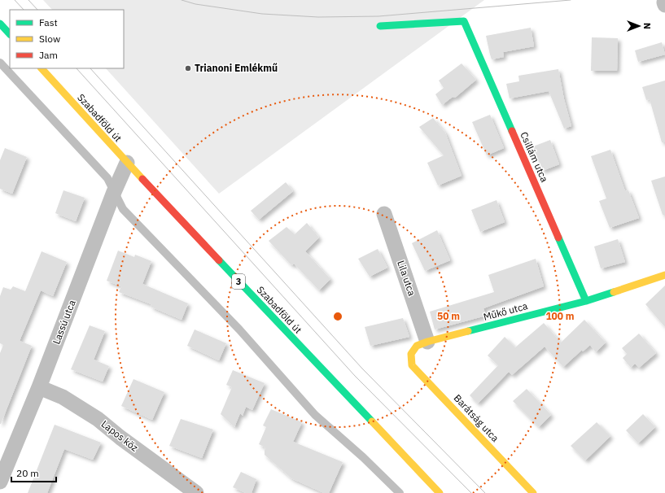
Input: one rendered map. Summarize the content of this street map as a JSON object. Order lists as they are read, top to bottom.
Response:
{
  "streets": {
    "street": [
      "Szabadföld út",
      "Csillám utca",
      "Lila utca",
      "3",
      "Műkő utca",
      "Lassú utca",
      "Barátság utca",
      "Lapos köz"
    ]
  },
  "crossings": [
    ["Szabadföld út", "Lassú utca"],
    ["Csillám utca", "Műkő utca"],
    ["Lila utca", "Műkő utca"],
    ["Műkő utca", "Barátság utca"],
    ["Lassú utca", "Lapos köz"]
  ],
  "places": ["Trianoni Emlékmű"],
  "legend": ["Fast", "Slow", "Jam"],
  "scale_bar": "20 m",
  "north": "right",
  "rings": ["50 m", "100 m"]
}
